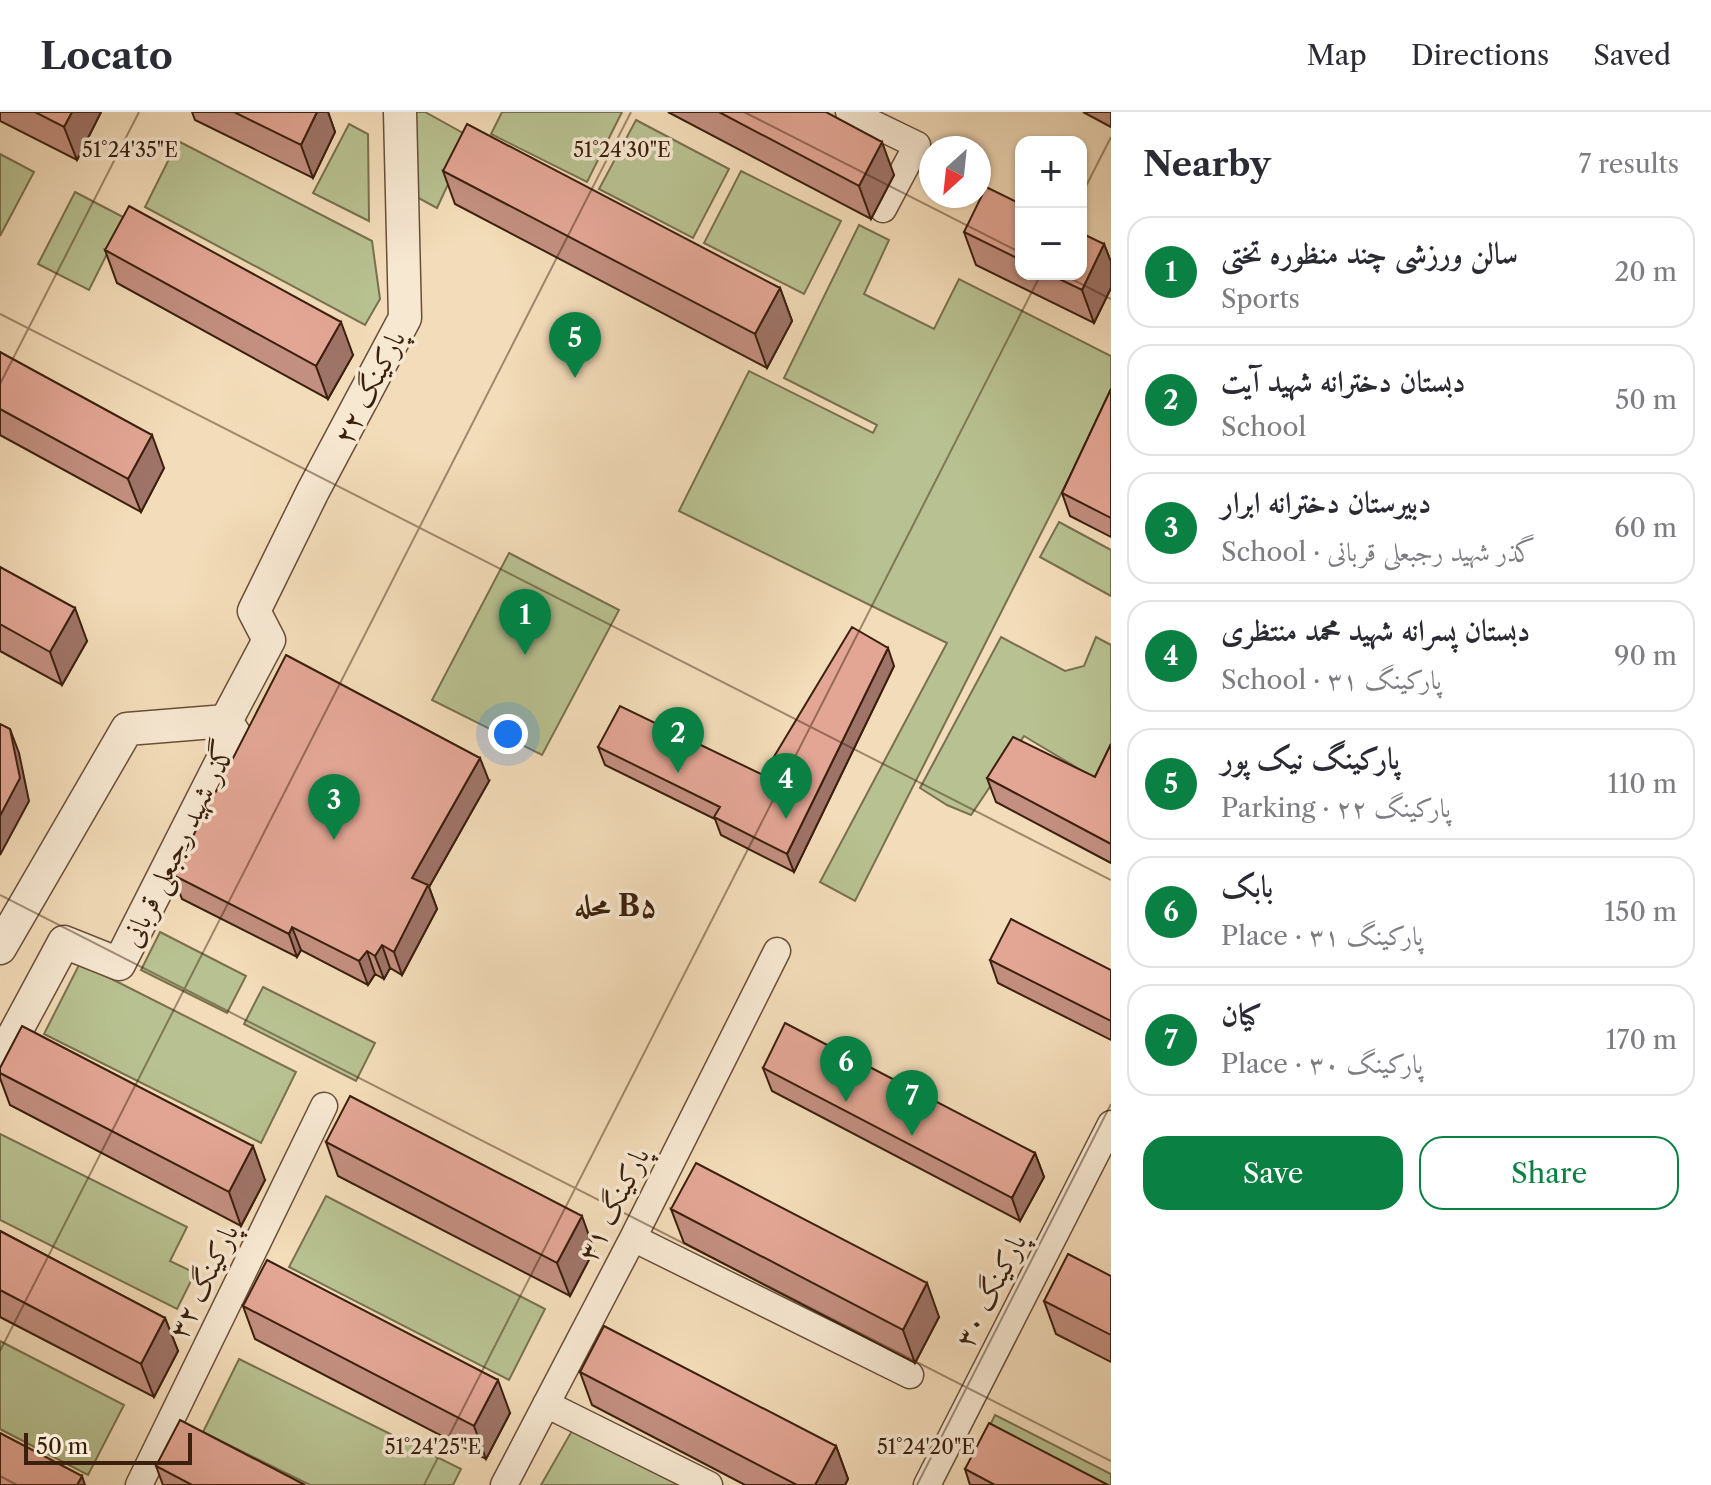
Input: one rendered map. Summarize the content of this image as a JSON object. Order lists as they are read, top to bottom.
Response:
{
  "streets": {
    "street": [
      "پارکینگ ۲۲",
      "گذر شهید رجبعلی قربانی",
      "پارکینگ ۳۱",
      "پارکینگ ۳۲",
      "پارکینگ ۳۰"
    ]
  },
  "crossings": [
    ["پارکینگ ۲۲", "گذر شهید رجبعلی قربانی"]
  ],
  "districts": ["محله B۵"],
  "scale_bar": "50 m",
  "north": "bottom left",
  "page": {
    "header": "Locato",
    "nav": ["Map", "Directions", "Saved"],
    "heading": ["Nearby", "7 results"],
    "map_buttons": ["+", "−"],
    "list": [
      {
        "mark": "1",
        "name": "سالن ورزشی چند منظوره تختی",
        "note": "Sports",
        "value": "20 m"
      },
      {
        "mark": "2",
        "name": "دبستان دخترانه شهید آیت",
        "note": "School",
        "value": "50 m"
      },
      {
        "mark": "3",
        "name": "دبیرستان دخترانه ابرار",
        "note": "School · گذر شهید رجبعلی قربانی",
        "value": "60 m"
      },
      {
        "mark": "4",
        "name": "دبستان پسرانه شهید محمد منتظری",
        "note": "School · پارکینگ ۳۱",
        "value": "90 m"
      },
      {
        "mark": "5",
        "name": "پارکینگ نیک پور",
        "note": "Parking · پارکینگ ۲۲",
        "value": "110 m"
      },
      {
        "mark": "6",
        "name": "بابک",
        "note": "Place · پارکینگ ۳۱",
        "value": "150 m"
      },
      {
        "mark": "7",
        "name": "کیان",
        "note": "Place · پارکینگ ۳۰",
        "value": "170 m"
      }
    ],
    "pins": [
      "5",
      "1",
      "2",
      "4",
      "3",
      "6",
      "7"
    ],
    "buttons": ["Save", "Share"],
    "scale": "50 m"
  },
  "coordinates": [
    "51°24'35\"E",
    "51°24'30\"E",
    "51°24'25\"E",
    "51°24'20\"E"
  ]
}
